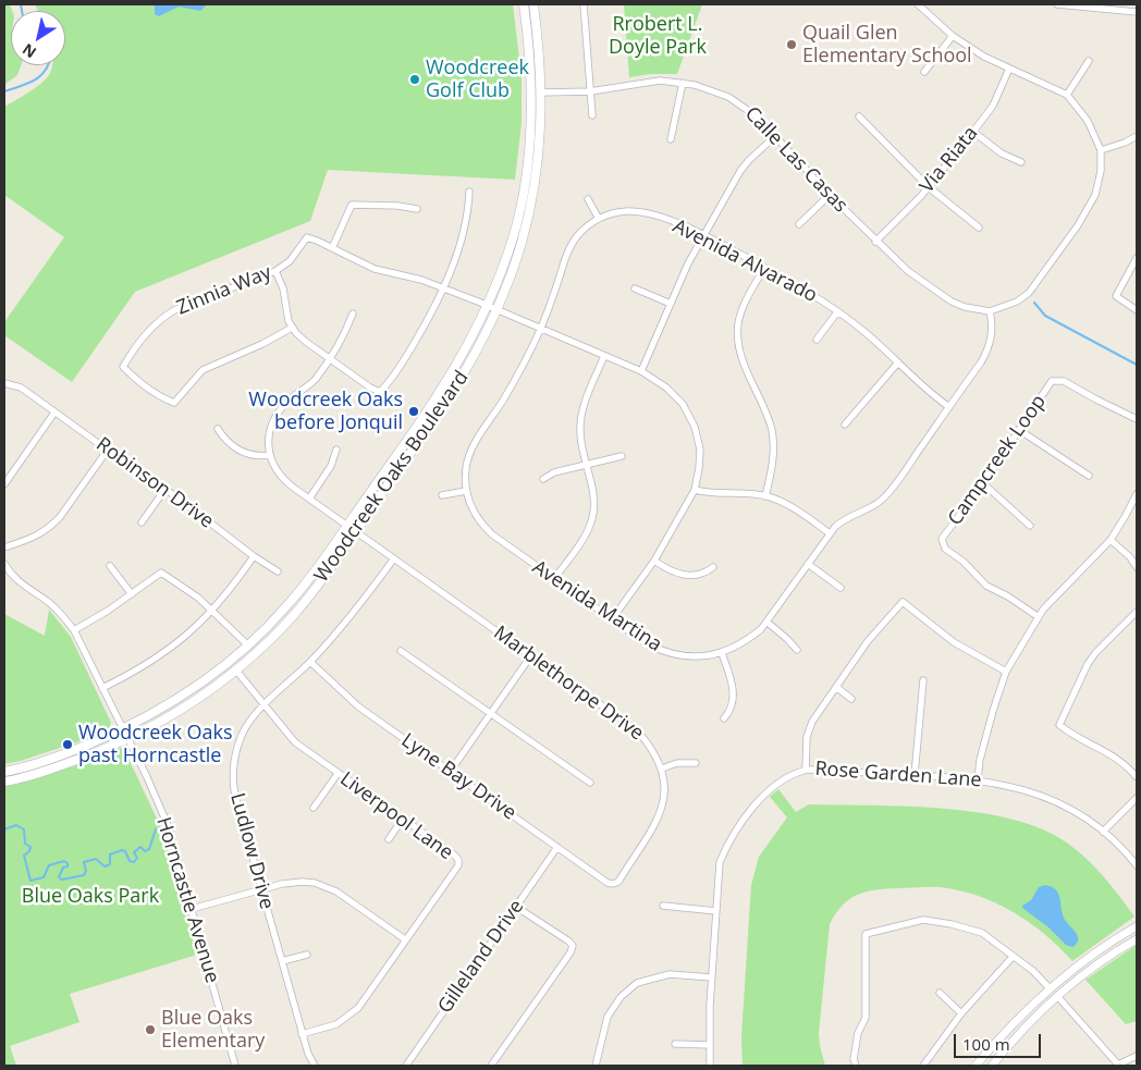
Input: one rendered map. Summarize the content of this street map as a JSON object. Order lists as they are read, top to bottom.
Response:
{
  "streets": {
    "main road": ["Woodcreek Oaks Boulevard"],
    "street": [
      "Calle Las Casas",
      "Via Riata",
      "Avenida Alvarado",
      "Zinnia Way",
      "Campcreek Loop",
      "Robinson Drive",
      "Avenida Martina",
      "Marblethorpe Drive",
      "Rose Garden Lane",
      "Lyne Bay Drive",
      "Liverpool Lane",
      "Ludlow Drive",
      "Horncastle Avenue",
      "Gilleland Drive"
    ]
  },
  "crossings": [
    ["Calle Las Casas", "Via Riata"],
    ["Calle Las Casas", "Woodcreek Oaks Boulevard"],
    ["Calle Las Casas", "Avenida Martina"],
    ["Avenida Alvarado", "Zinnia Way"],
    ["Avenida Alvarado", "Avenida Martina"],
    ["Zinnia Way", "Woodcreek Oaks Boulevard"],
    ["Zinnia Way", "Avenida Martina"],
    ["Woodcreek Oaks Boulevard", "Marblethorpe Drive"],
    ["Woodcreek Oaks Boulevard", "Liverpool Lane"],
    ["Woodcreek Oaks Boulevard", "Horncastle Avenue"],
    ["Marblethorpe Drive", "Lyne Bay Drive"],
    ["Marblethorpe Drive", "Ludlow Drive"],
    ["Lyne Bay Drive", "Ludlow Drive"],
    ["Lyne Bay Drive", "Gilleland Drive"],
    ["Liverpool Lane", "Ludlow Drive"]
  ],
  "parks": ["Rrobert L. Doyle Park", "Blue Oaks Park"],
  "places": [
    "Quail Glen Elementary School",
    "Woodcreek Golf Club",
    "Woodcreek Oaks before Jonquil",
    "Woodcreek Oaks past Horncastle",
    "Blue Oaks Elementary"
  ],
  "scale_bar": "100 m",
  "north": "bottom left"
}
